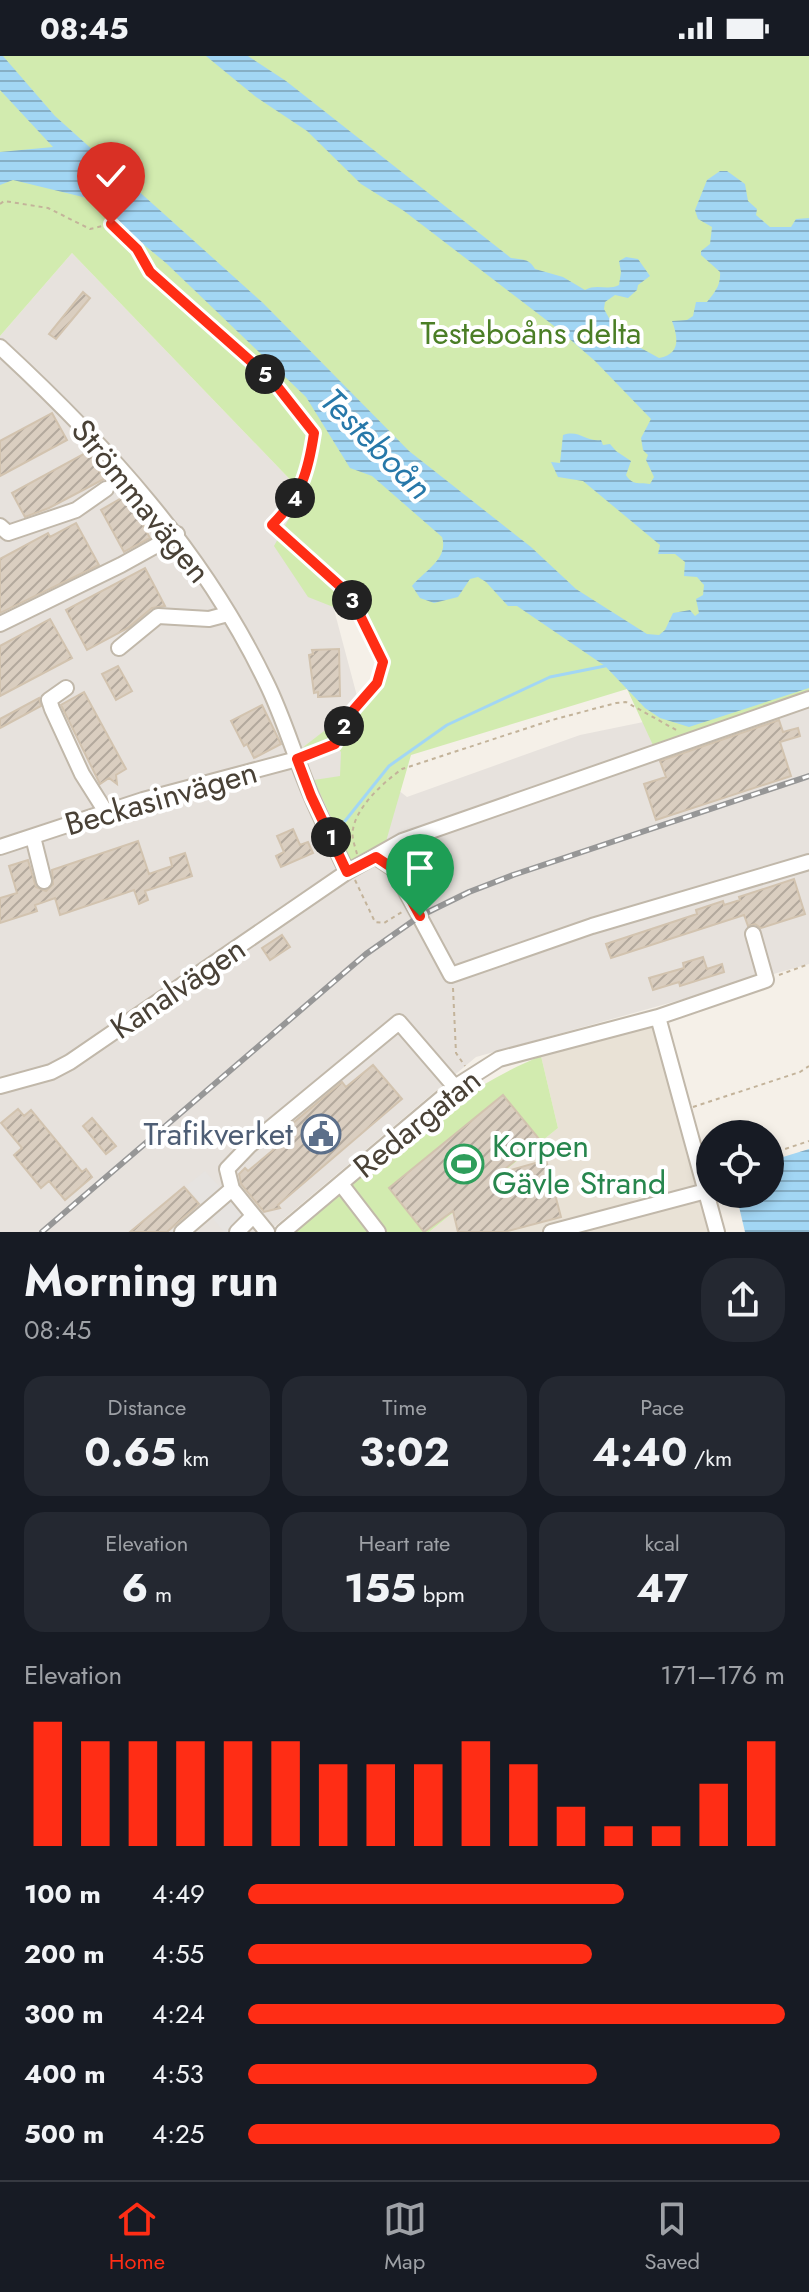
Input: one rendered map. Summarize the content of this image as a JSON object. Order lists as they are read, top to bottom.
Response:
{
  "streets": {
    "street": [
      "Strömmavägen",
      "Beckasinvägen",
      "Kanalvägen",
      "Redargatan"
    ]
  },
  "crossings": [
    ["Strömmavägen", "Beckasinvägen"],
    ["Beckasinvägen", "Kanalvägen"]
  ],
  "water": ["Testeboån"],
  "parks": ["Testeboåns delta"],
  "places": {
    "public building": ["Trafikverket"],
    "sports": ["Korpen Gävle Strand"]
  },
  "page": {
    "status": "08:45",
    "pins": [
      "5",
      "4",
      "3",
      "2",
      "1"
    ],
    "heading": ["Morning run", "08:45"],
    "stats": [
      ["Distance", "0.65 km"],
      ["Time", "3:02"],
      ["Pace", "4:40 /km"],
      ["Elevation", "6 m"],
      ["Heart rate", "155 bpm"],
      ["kcal", "47"]
    ],
    "chart": ["Elevation", "171–176 m"],
    "list": [
      {
        "name": "100 m",
        "note": "4:49"
      },
      {
        "name": "200 m",
        "note": "4:55"
      },
      {
        "name": "300 m",
        "note": "4:24"
      },
      {
        "name": "400 m",
        "note": "4:53"
      },
      {
        "name": "500 m",
        "note": "4:25"
      }
    ],
    "tabs": ["Home", "Map", "Saved"]
  }
}
